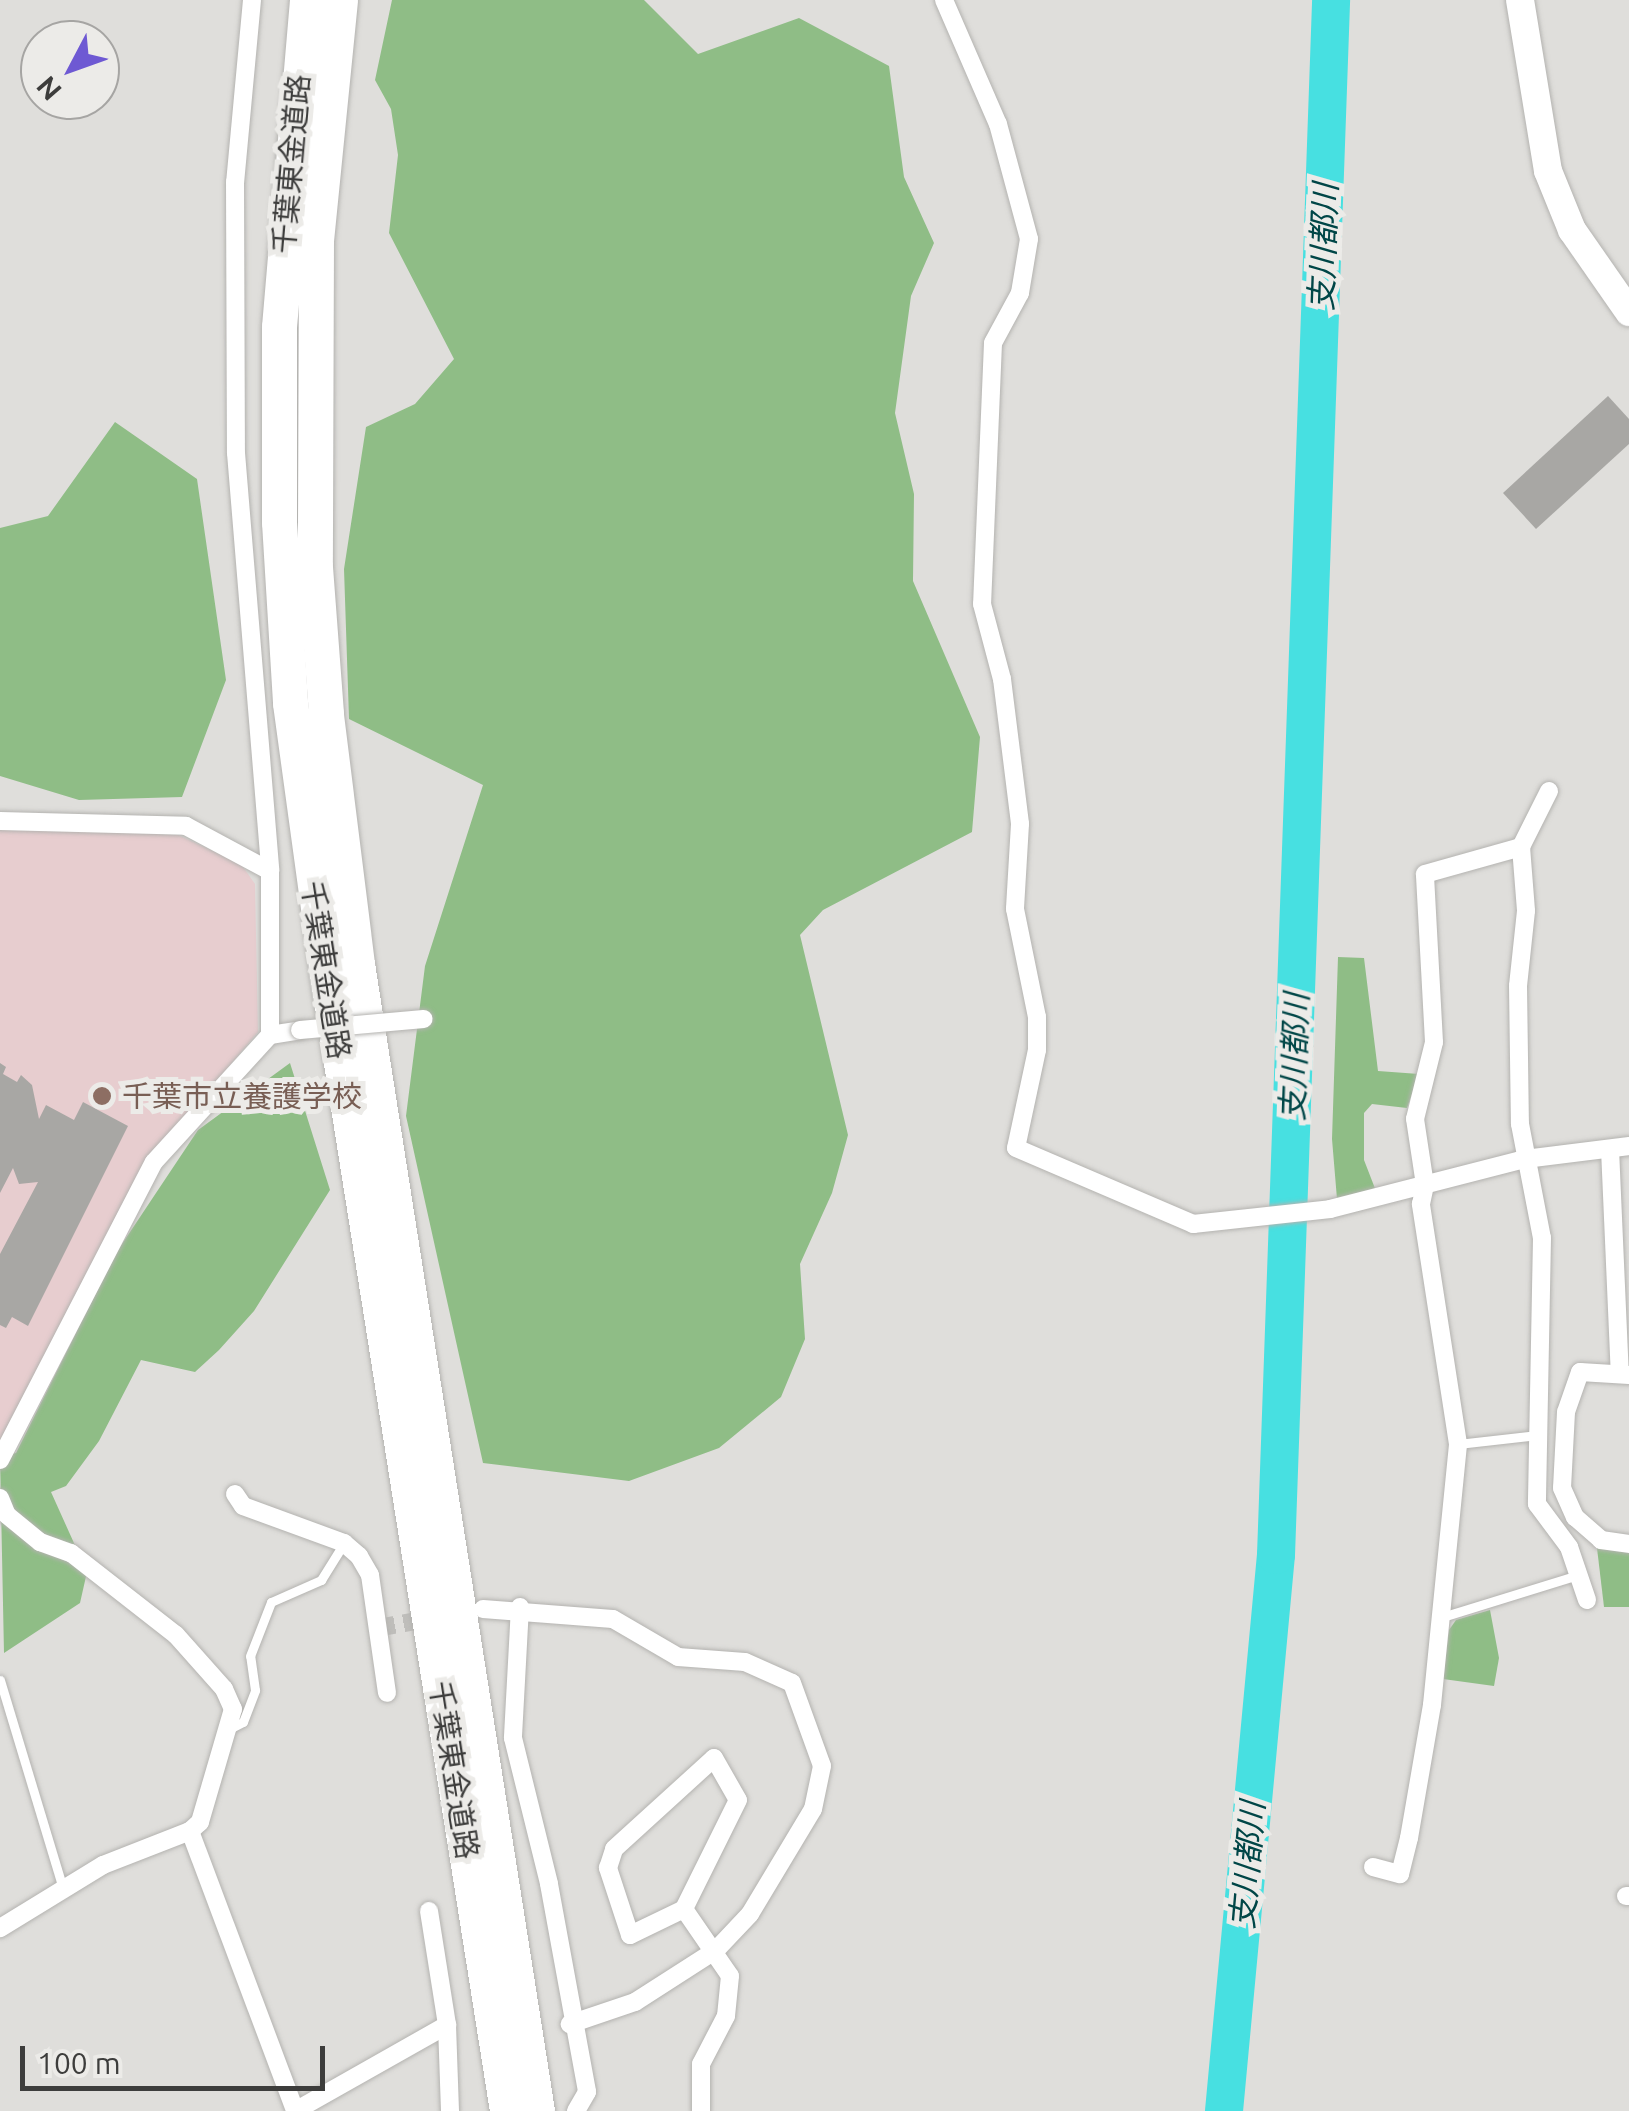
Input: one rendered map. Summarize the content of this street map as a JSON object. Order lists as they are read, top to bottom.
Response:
{
  "streets": {
    "highway": ["千葉東金道路"]
  },
  "water": ["支川都川"],
  "places": ["千葉市立養護学校"],
  "scale_bar": "100 m",
  "north": "bottom left"
}
